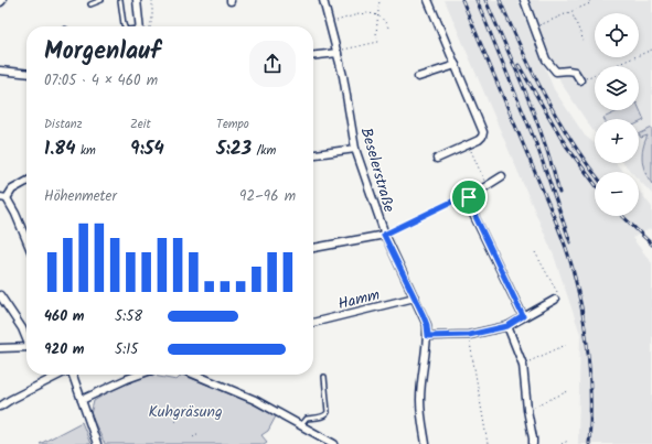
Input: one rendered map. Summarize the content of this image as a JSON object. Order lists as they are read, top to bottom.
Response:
{
  "streets": {
    "street": ["Beselerstraße", "Hamm"]
  },
  "crossings": [
    ["Beselerstraße", "Hamm"]
  ],
  "parks": ["Kuhgräsung"],
  "page": {
    "map_buttons": ["+", "−"],
    "heading": ["Morgenlauf", "07:05 · 4 × 460 m"],
    "stats": [
      ["Distanz", "1.84 km"],
      ["Zeit", "9:54"],
      ["Tempo", "5:23 /km"]
    ],
    "chart": ["Höhenmeter", "92–96 m"],
    "list": [
      {
        "name": "460 m",
        "note": "5:58"
      },
      {
        "name": "920 m",
        "note": "5:15"
      }
    ]
  }
}
